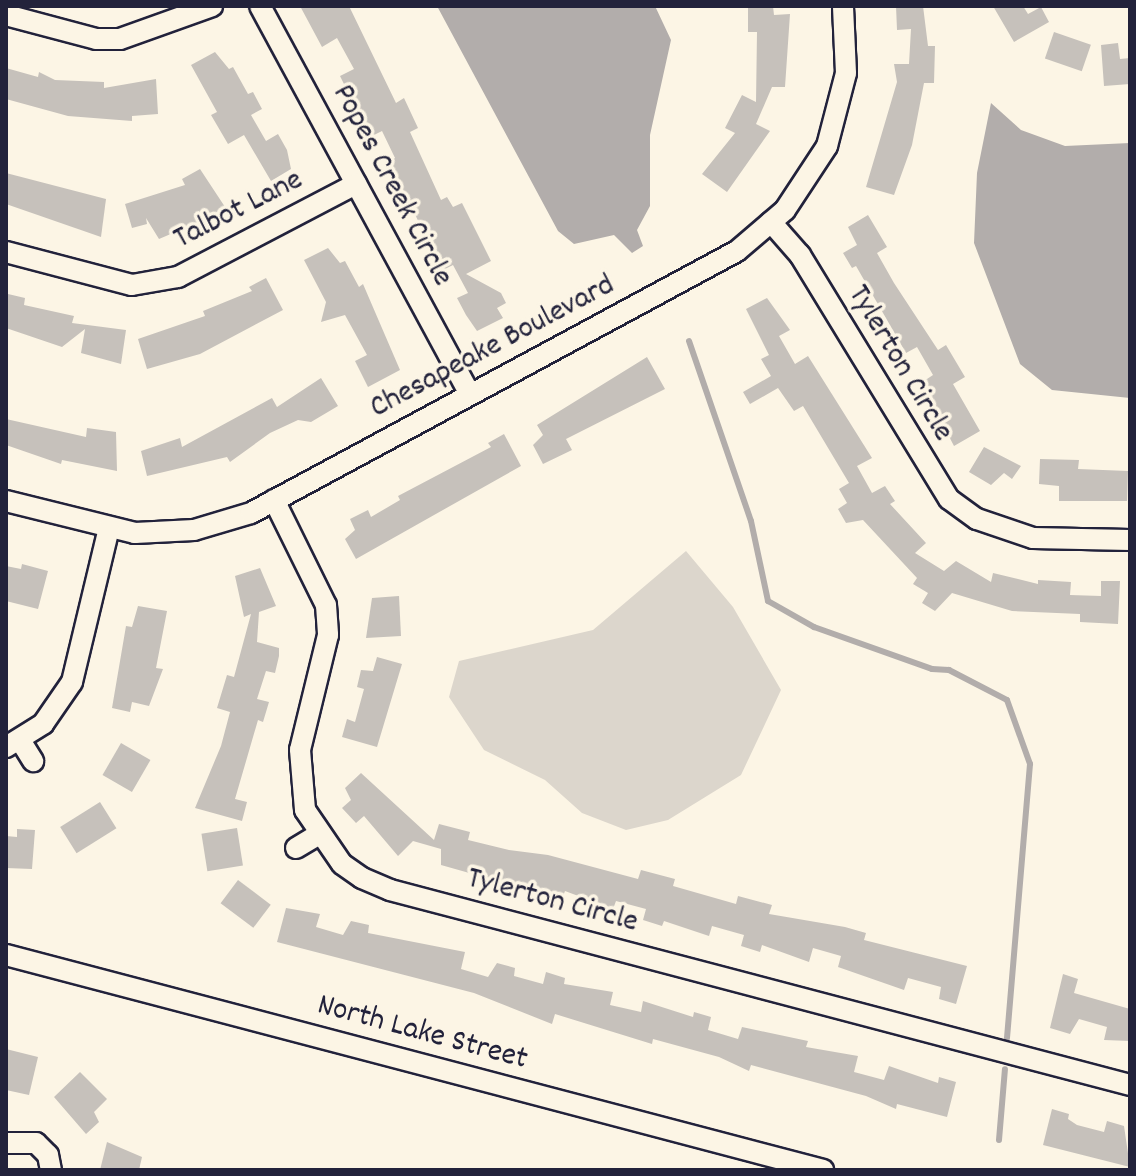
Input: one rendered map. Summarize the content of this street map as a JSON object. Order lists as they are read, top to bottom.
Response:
{
  "streets": {
    "street": [
      "Popes Creek Circle",
      "Talbot Lane",
      "Chesapeake Boulevard",
      "Tylerton Circle",
      "North Lake Street"
    ]
  },
  "crossings": [
    ["Popes Creek Circle", "Talbot Lane"],
    ["Popes Creek Circle", "Chesapeake Boulevard"],
    ["Chesapeake Boulevard", "Tylerton Circle"]
  ]
}
